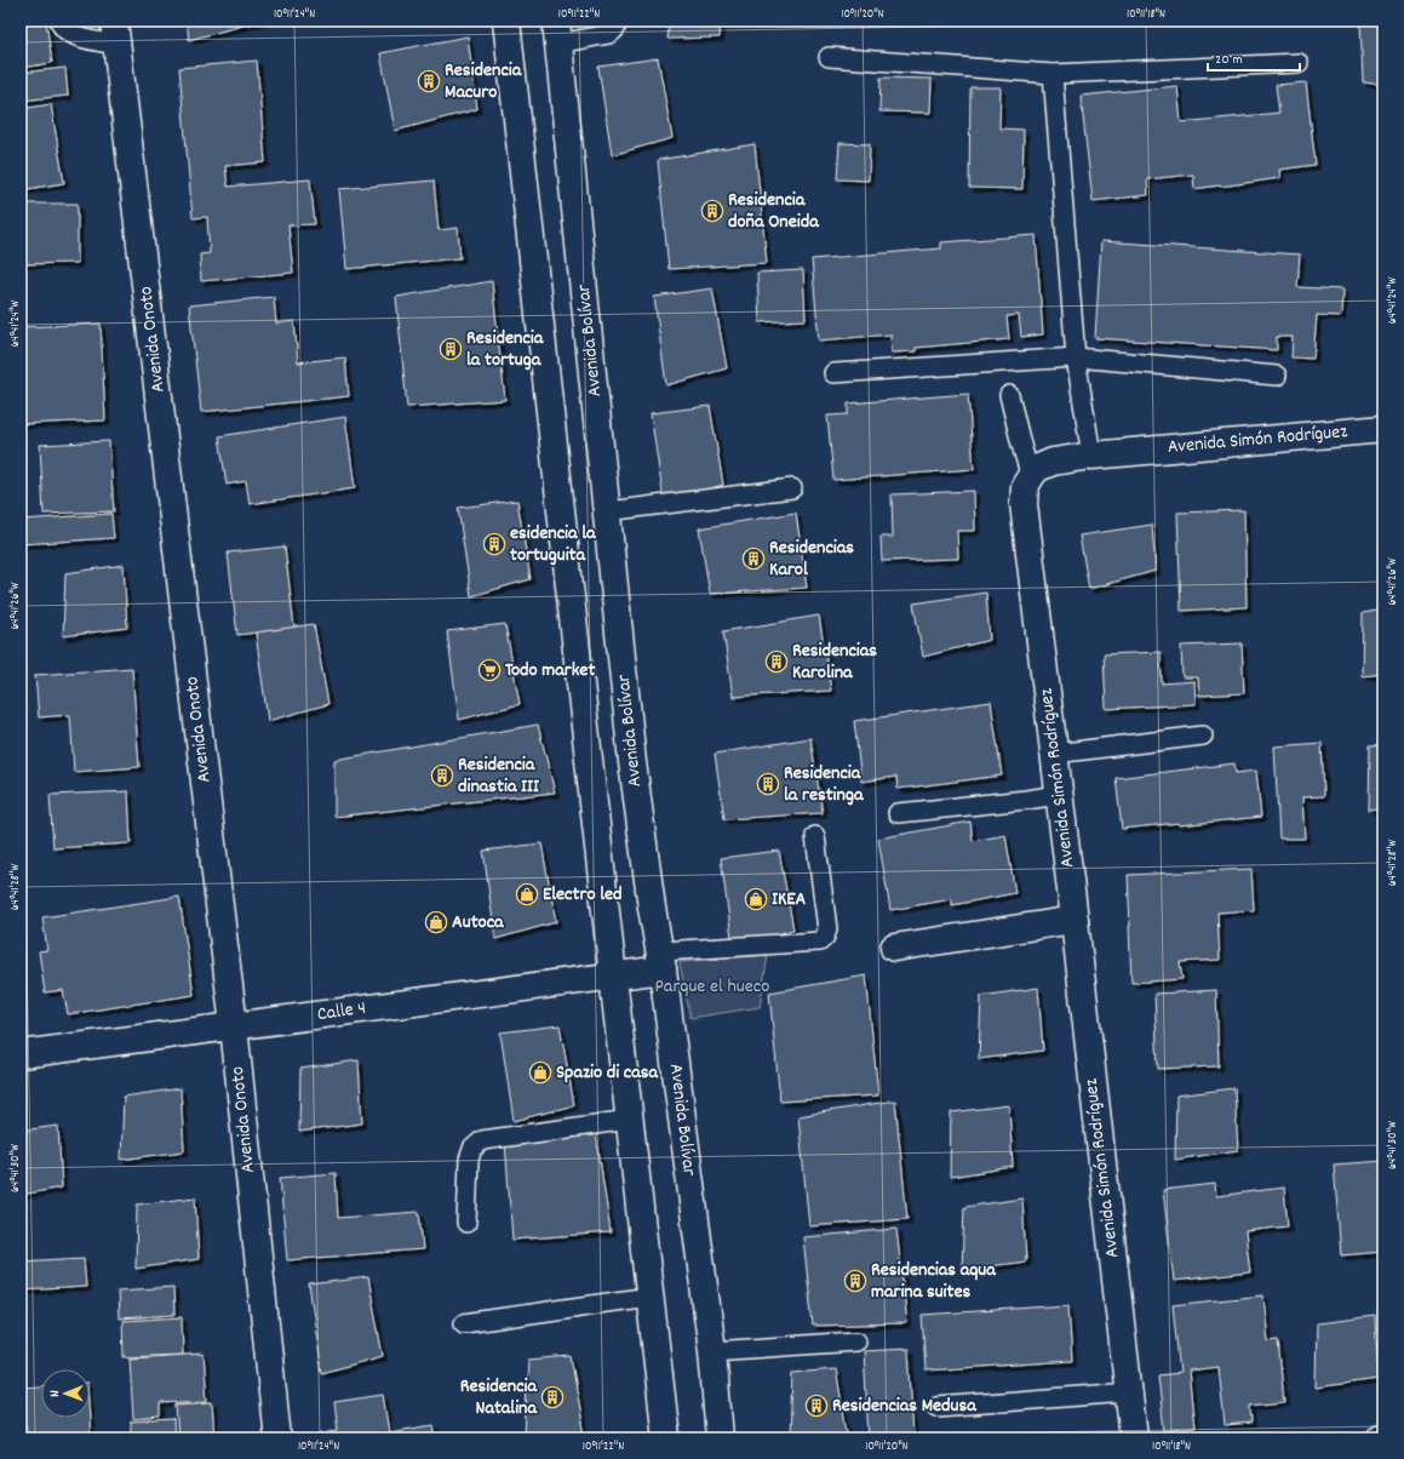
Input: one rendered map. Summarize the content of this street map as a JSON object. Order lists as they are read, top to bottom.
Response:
{
  "streets": {
    "street": [
      "Avenida Onoto",
      "Avenida Bolívar",
      "Avenida Simón Rodríguez",
      "Calle 4"
    ]
  },
  "crossings": [
    ["Avenida Onoto", "Calle 4"],
    ["Avenida Bolívar", "Calle 4"]
  ],
  "parks": ["Parque el hueco"],
  "places": {
    "building": [
      "Residencia Macuro",
      "Residencia doña Oneida",
      "Residencia la tortuga",
      "esidencia la tortuguita",
      "Residencias Karol",
      "Residencias Karolina",
      "Residencia dinastia III",
      "Residencia la restinga",
      "Residencias aqua marina suites",
      "Residencia Natalina",
      "Residencias Medusa"
    ],
    "supermarket": ["Todo market"],
    "shop": [
      "Electro led",
      "IKEA",
      "Autoca",
      "Spazio di casa"
    ]
  },
  "scale_bar": "20 m",
  "north": "left",
  "coordinates": [
    "10°11'24\"N",
    "10°11'22\"N",
    "10°11'20\"N",
    "10°11'18\"N",
    "64°41'24\"W",
    "64°41'26\"W",
    "64°41'28\"W",
    "64°41'30\"W"
  ]
}
